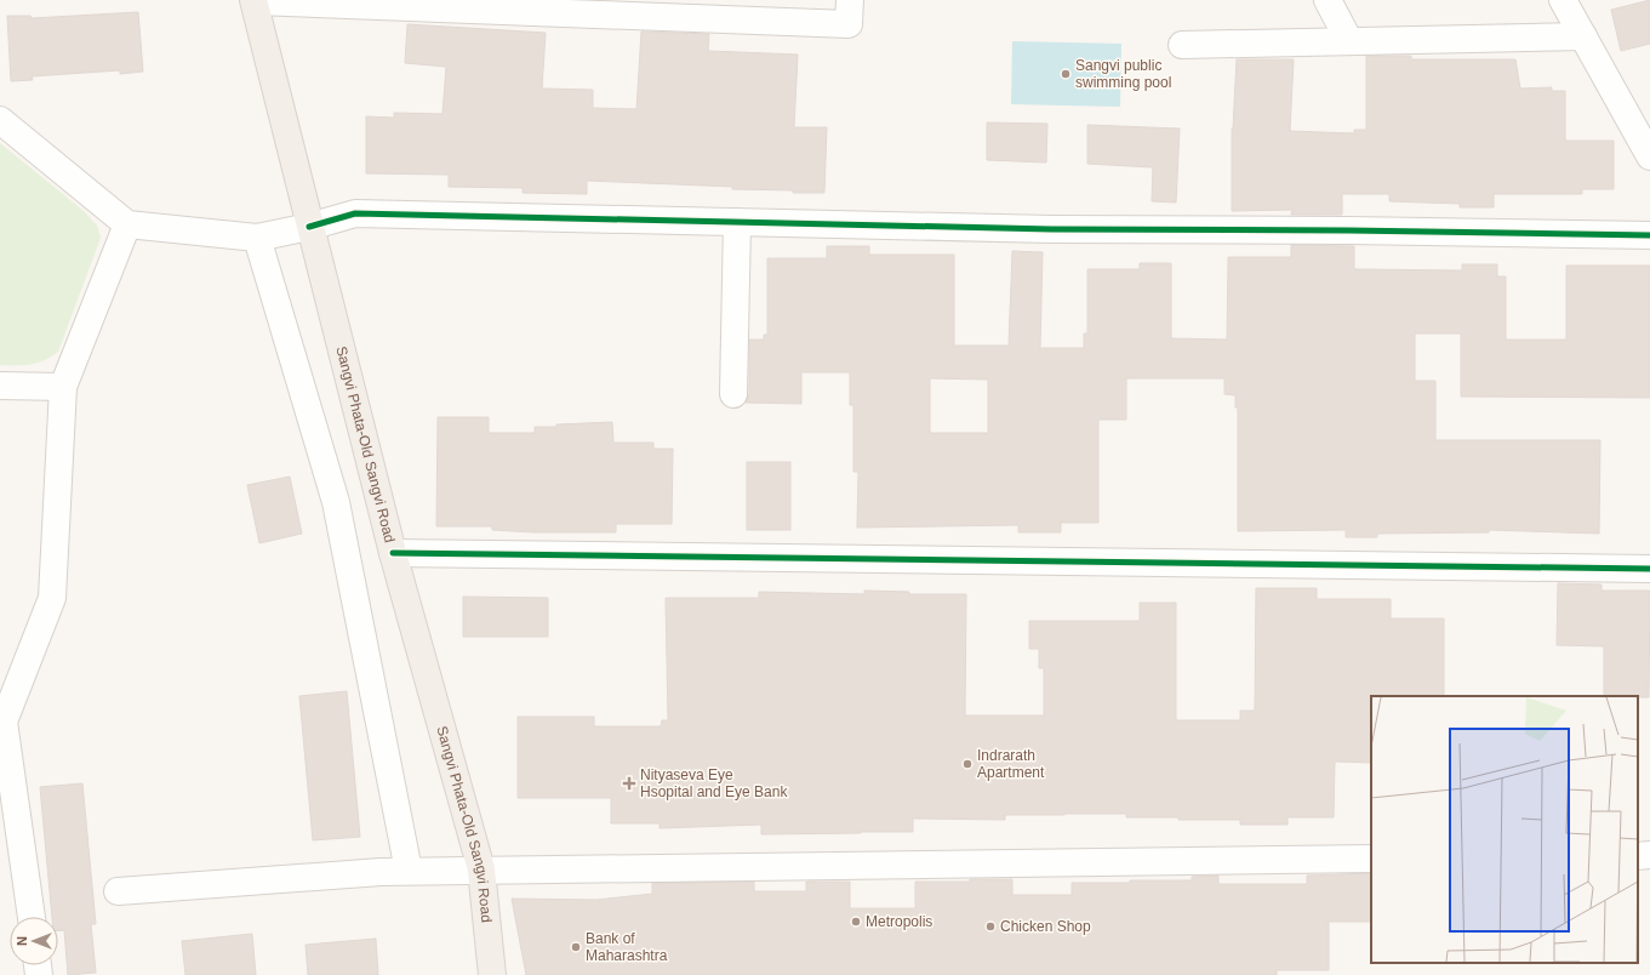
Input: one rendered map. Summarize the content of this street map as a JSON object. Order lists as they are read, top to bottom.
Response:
{
  "streets": {
    "main road": ["Sangvi Phata-Old Sangvi Road"]
  },
  "places": {
    "other": [
      "Sangvi public swimming pool",
      "Indrarath Apartment",
      "Metropolis",
      "Chicken Shop",
      "Bank of Maharashtra"
    ],
    "health": ["Nityaseva Eye Hsopital and Eye Bank"]
  },
  "north": "left"
}
